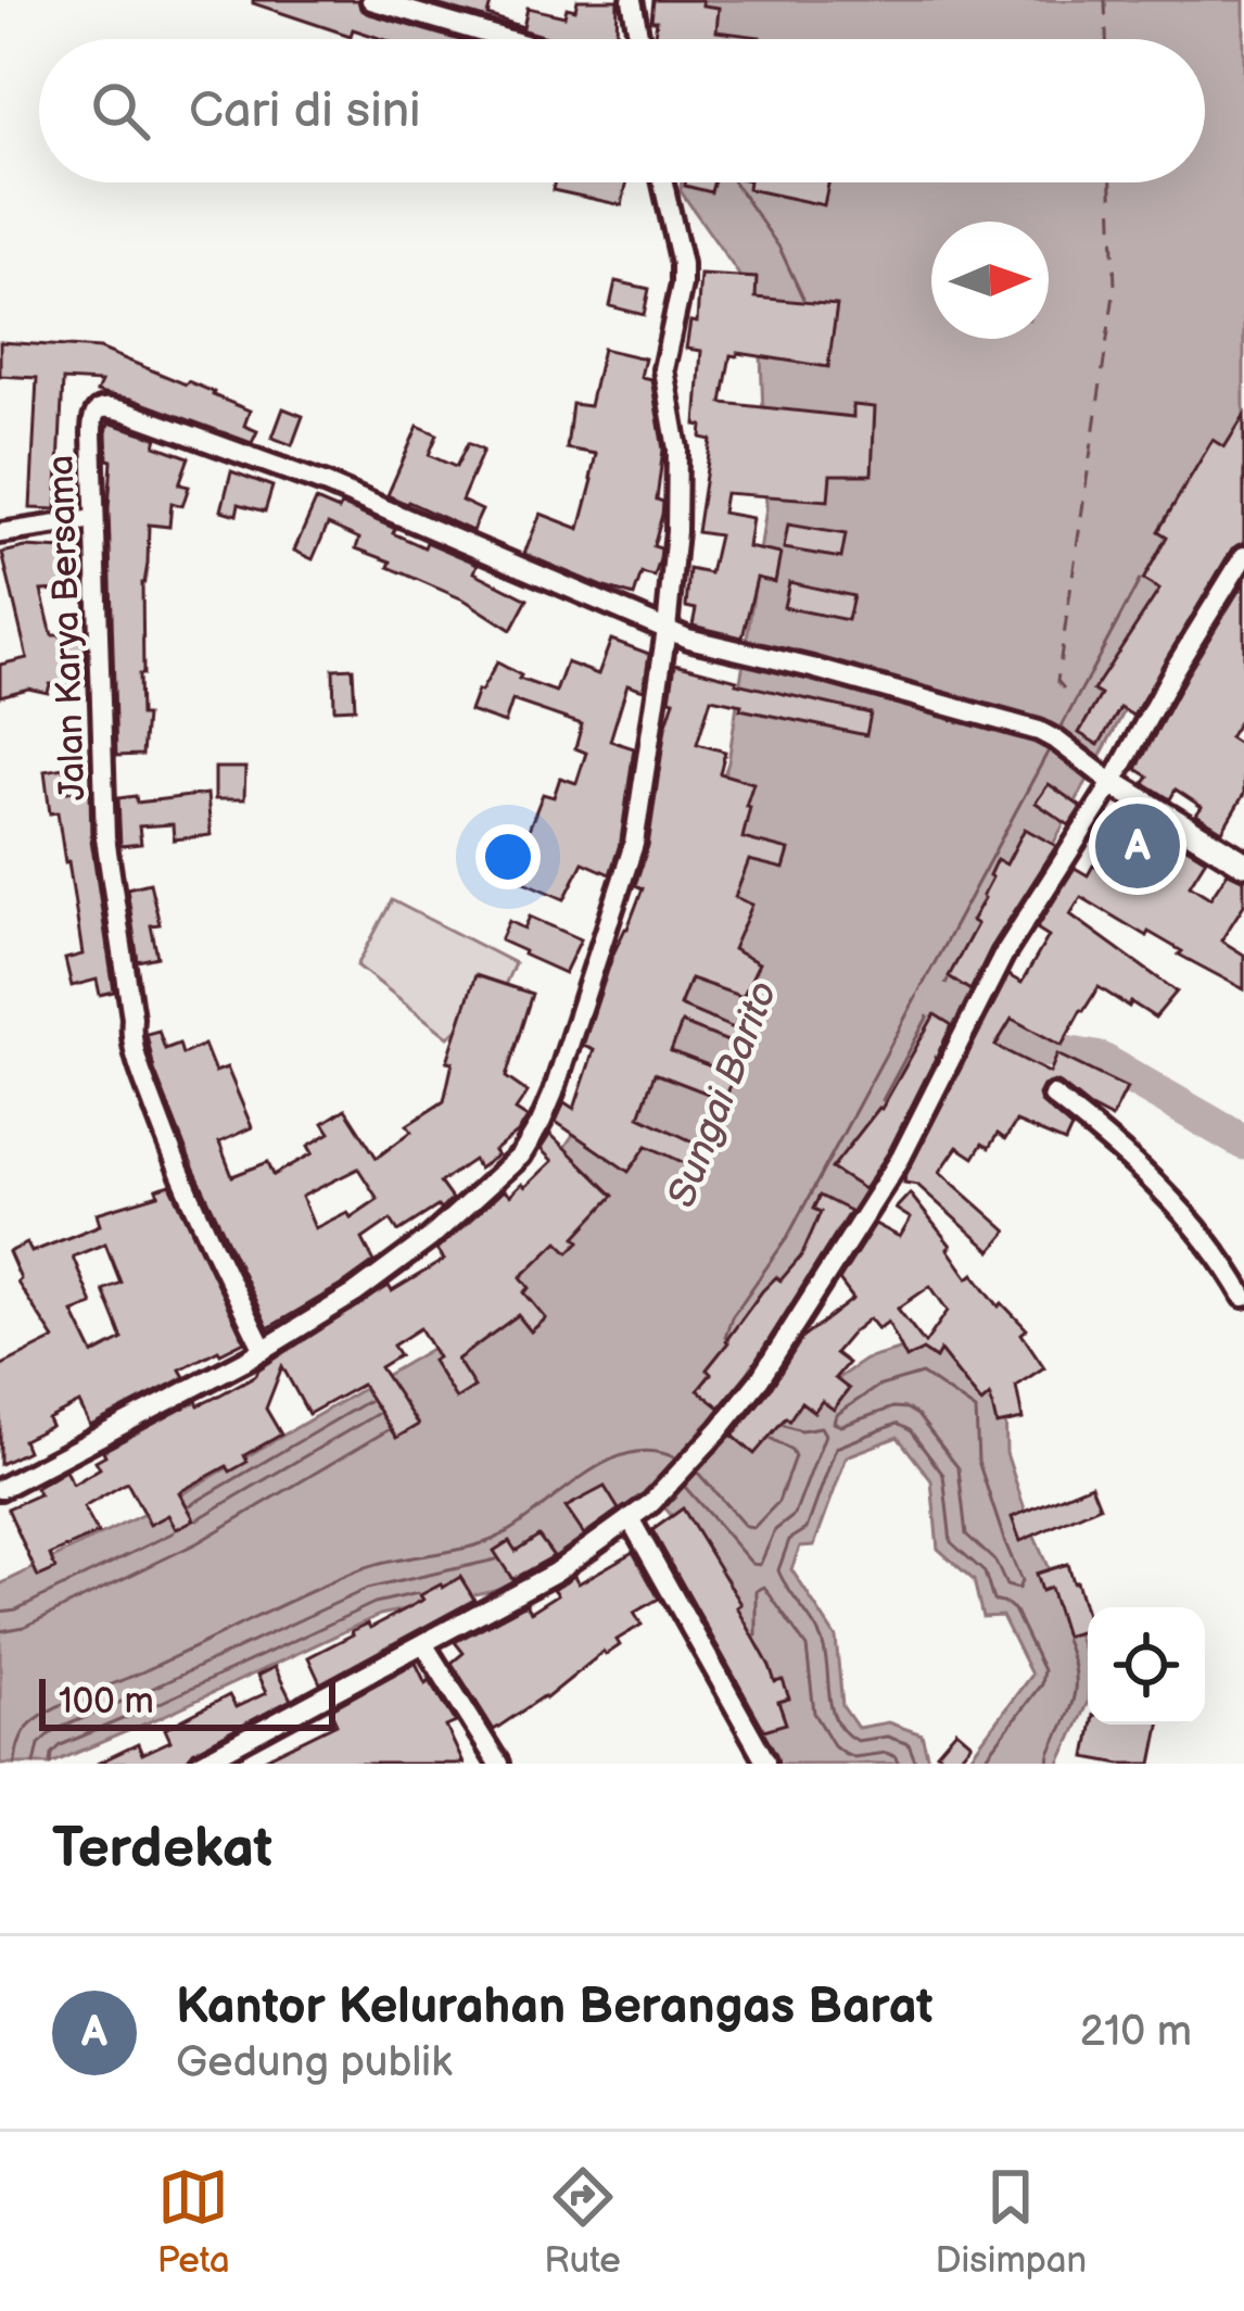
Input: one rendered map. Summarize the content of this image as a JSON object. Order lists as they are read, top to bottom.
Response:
{
  "streets": {
    "street": ["Jalan Karya Bersama"]
  },
  "water": ["Sungai Barito"],
  "scale_bar": "100 m",
  "north": "right",
  "page": {
    "search": "Cari di sini",
    "pins": "A",
    "scale": "100 m",
    "heading": "Terdekat",
    "list": [
      {
        "mark": "A",
        "name": "Kantor Kelurahan Berangas Barat",
        "note": "Gedung publik",
        "value": "210 m"
      }
    ],
    "nav": ["Peta", "Rute", "Disimpan"]
  }
}
